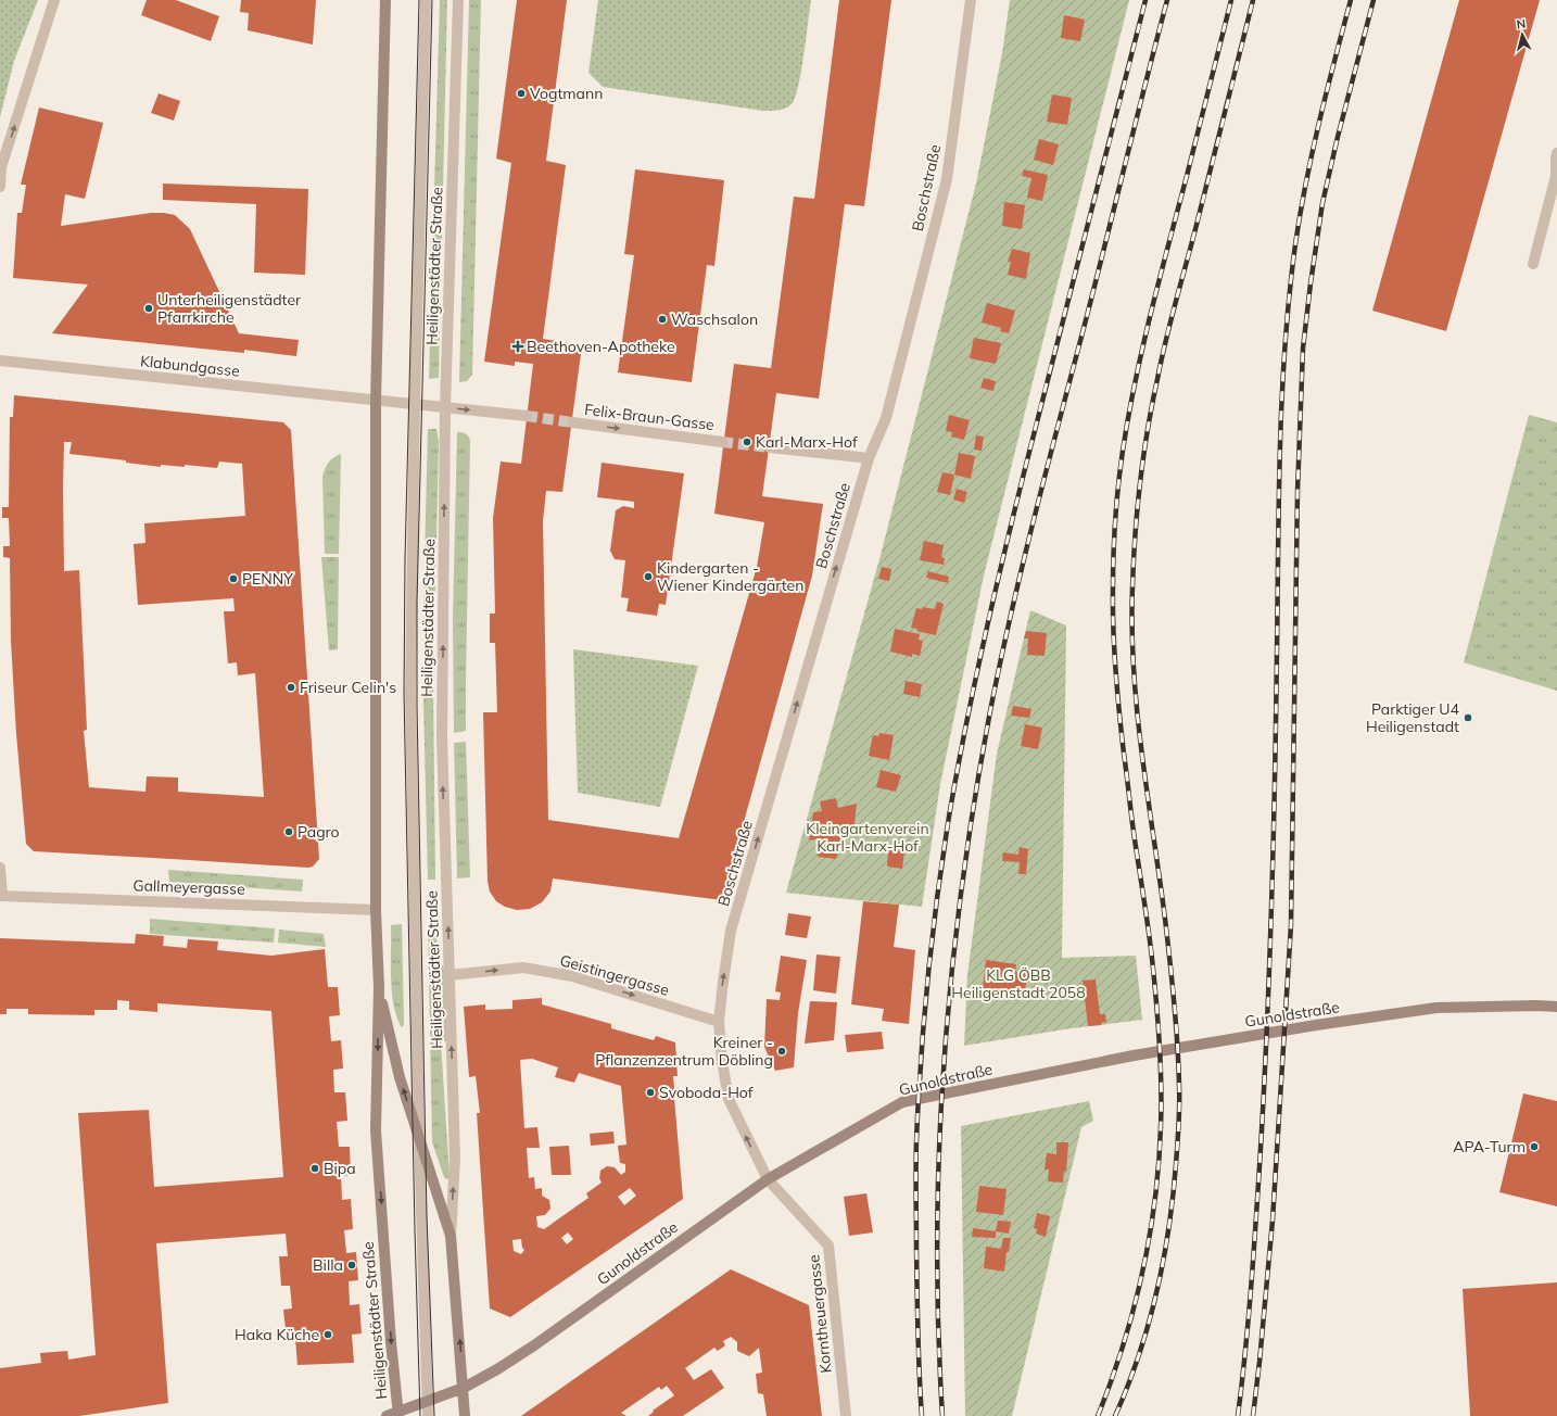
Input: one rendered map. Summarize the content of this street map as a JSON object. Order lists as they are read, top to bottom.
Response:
{
  "streets": {
    "main road": ["Heiligenstädter Straße", "Gunoldstraße"],
    "street": [
      "Boschstraße",
      "Klabundgasse",
      "Felix-Braun-Gasse",
      "Gallmeyergasse",
      "Geistingergasse",
      "Korntheuergasse"
    ]
  },
  "crossings": [
    ["Boschstraße", "Geistingergasse"],
    ["Boschstraße", "Gunoldstraße"],
    ["Boschstraße", "Korntheuergasse"],
    ["Heiligenstädter Straße", "Klabundgasse"],
    ["Heiligenstädter Straße", "Gallmeyergasse"],
    ["Heiligenstädter Straße", "Geistingergasse"],
    ["Heiligenstädter Straße", "Gunoldstraße"],
    ["Gunoldstraße", "Korntheuergasse"]
  ],
  "one_way": ["Boschstraße", "Felix-Braun-Gasse", "Geistingergasse"],
  "parks": ["Kleingartenverein Karl-Marx-Hof", "KLG ÖBB Heiligenstadt 2058"],
  "places": {
    "other": [
      "Vogtmann",
      "Unterheiligenstädter Pfarrkirche",
      "Waschsalon",
      "Karl-Marx-Hof",
      "Kindergarten - Wiener Kindergärten",
      "PENNY",
      "Friseur Celin's",
      "Parktiger U4 Heiligenstadt",
      "Pagro",
      "Kreiner - Pflanzenzentrum Döbling",
      "Svoboda-Hof",
      "APA-Turm",
      "Bipa",
      "Billa",
      "Haka Küche"
    ],
    "health": ["Beethoven-Apotheke"]
  },
  "north": "top"
}
